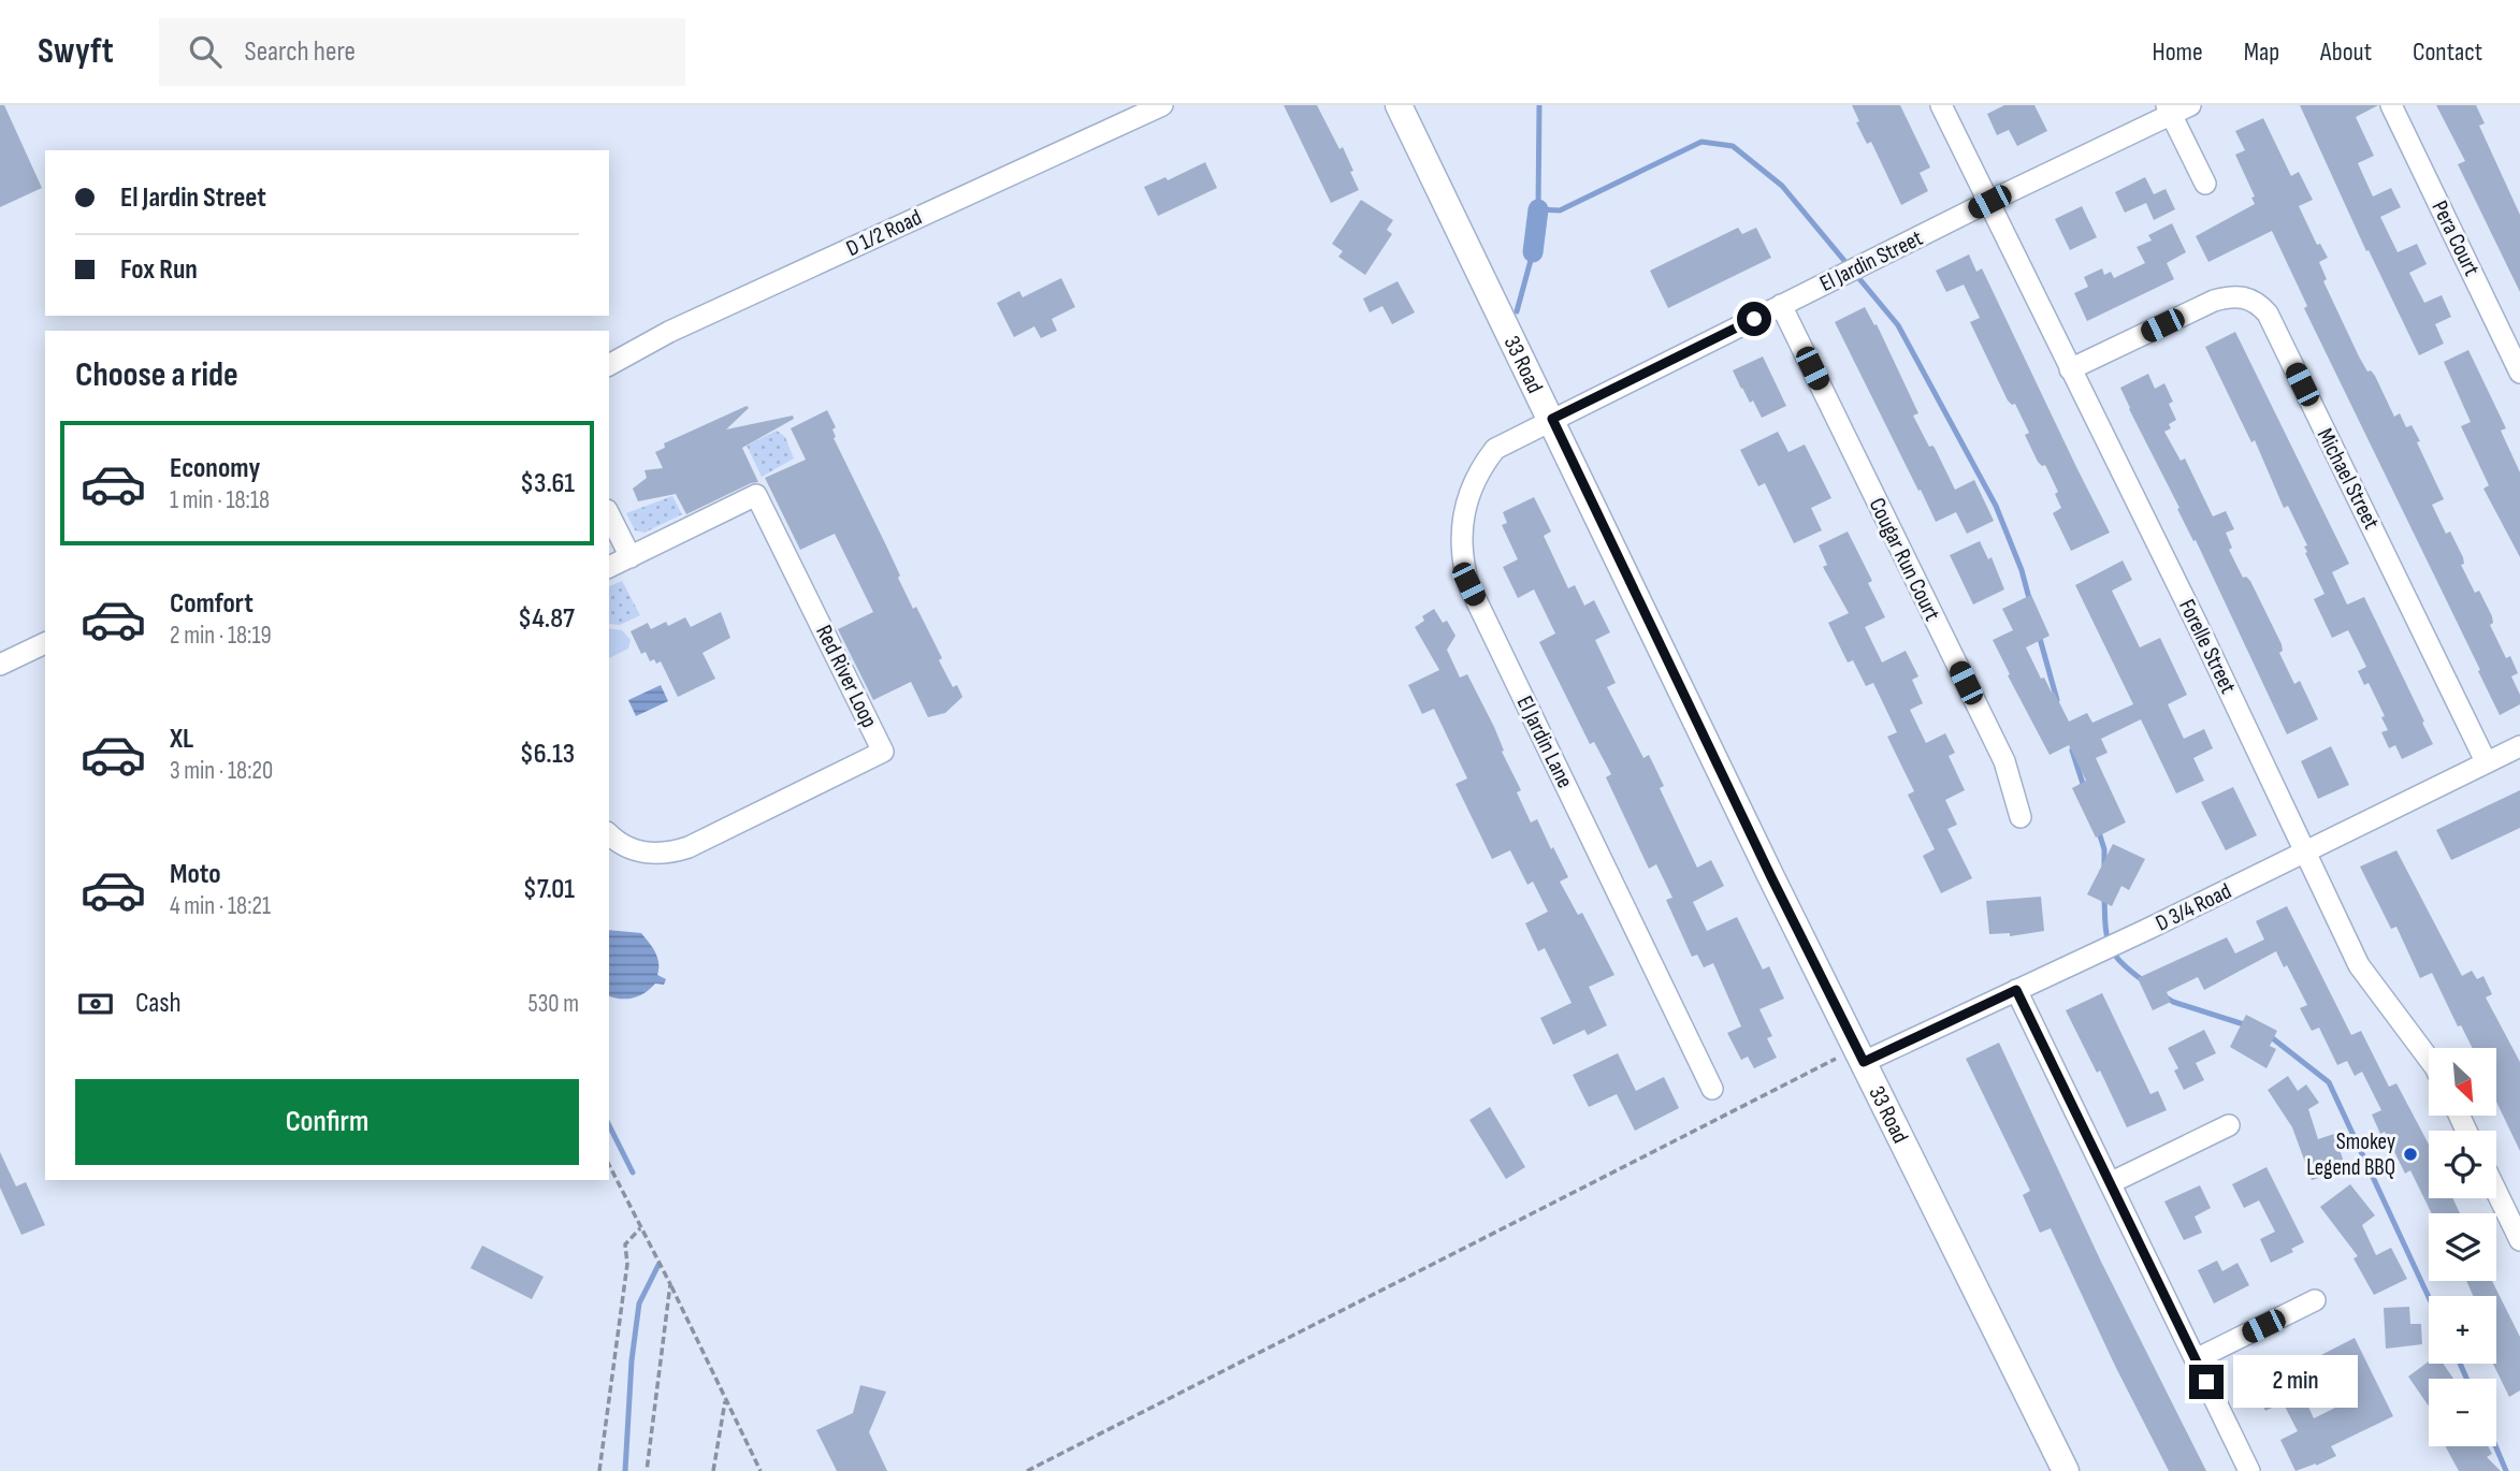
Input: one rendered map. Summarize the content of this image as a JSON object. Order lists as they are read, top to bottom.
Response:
{
  "streets": {
    "main road": ["33 Road"],
    "street": [
      "D 1/2 Road",
      "Pera Court",
      "El Jardin Street",
      "Michael Street",
      "Cougar Run Court",
      "Forelle Street",
      "Red River Loop",
      "El Jardin Lane",
      "D 3/4 Road"
    ]
  },
  "crossings": [
    ["El Jardin Street", "33 Road"],
    ["El Jardin Street", "Cougar Run Court"],
    ["El Jardin Street", "Forelle Street"],
    ["El Jardin Street", "El Jardin Lane"],
    ["33 Road", "El Jardin Lane"],
    ["33 Road", "D 3/4 Road"],
    ["Michael Street", "Forelle Street"],
    ["Michael Street", "D 3/4 Road"],
    ["Forelle Street", "D 3/4 Road"]
  ],
  "places": ["Smokey Legend BBQ"],
  "north": "bottom right",
  "page": {
    "header": "Swyft",
    "search": "Search here",
    "nav": [
      "Home",
      "Map",
      "About",
      "Contact"
    ],
    "banner": ["El Jardin Street", "Fox Run"],
    "heading": "Choose a ride",
    "list": [
      {
        "name": "Economy",
        "note": "1 min · 18:18",
        "value": "$3.61"
      },
      {
        "name": "Comfort",
        "note": "2 min · 18:19",
        "value": "$4.87"
      },
      {
        "name": "XL",
        "note": "3 min · 18:20",
        "value": "$6.13"
      },
      {
        "name": "Moto",
        "note": "4 min · 18:21",
        "value": "$7.01"
      }
    ],
    "pay": ["Cash", "530 m"],
    "map_buttons": ["+", "−"],
    "buttons": "Confirm",
    "bubble": "2 min"
  }
}
